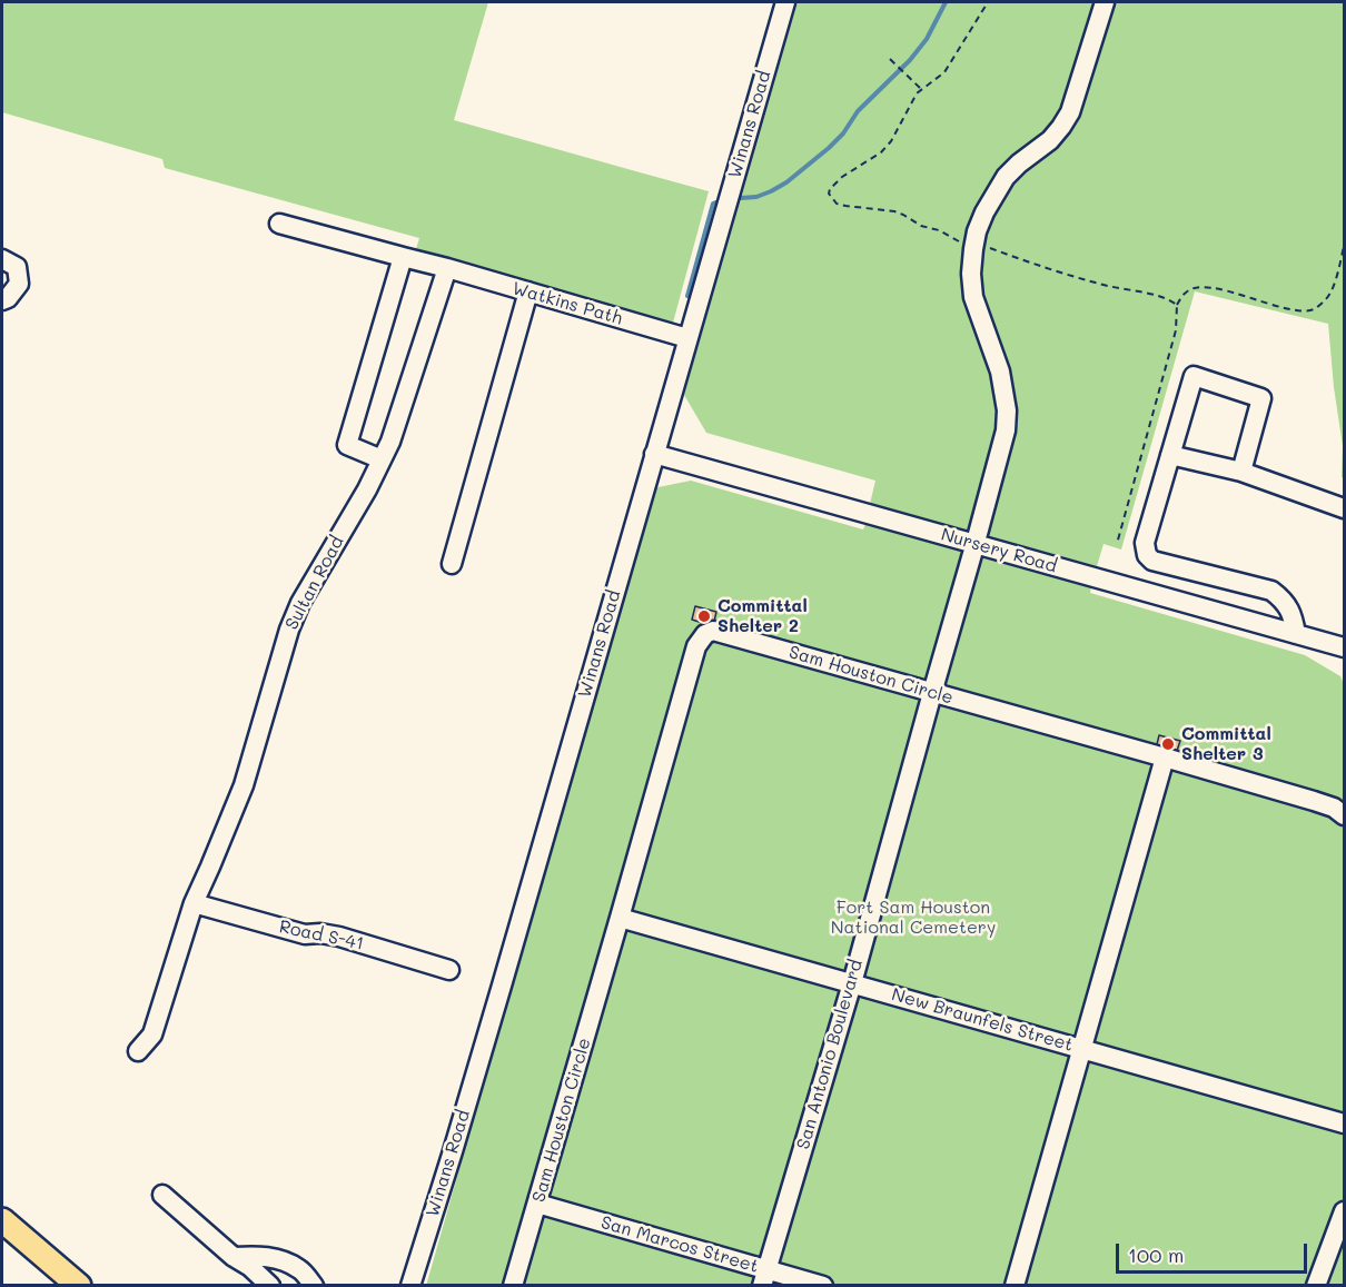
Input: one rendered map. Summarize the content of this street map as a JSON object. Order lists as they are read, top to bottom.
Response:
{
  "streets": {
    "street": [
      "Winans Road",
      "Watkins Path",
      "Nursery Road",
      "Sultan Road",
      "Sam Houston Circle",
      "Road S-41",
      "New Braunfels Street",
      "San Antonio Boulevard",
      "San Marcos Street"
    ]
  },
  "crossings": [
    ["Winans Road", "Watkins Path"],
    ["Winans Road", "Nursery Road"],
    ["Watkins Path", "Sultan Road"],
    ["Sultan Road", "Road S-41"],
    ["Sam Houston Circle", "New Braunfels Street"],
    ["Sam Houston Circle", "San Antonio Boulevard"],
    ["Sam Houston Circle", "San Marcos Street"],
    ["New Braunfels Street", "San Antonio Boulevard"],
    ["San Antonio Boulevard", "San Marcos Street"]
  ],
  "parks": ["Fort Sam Houston National Cemetery"],
  "places": ["Committal Shelter 2", "Committal Shelter 3"],
  "scale_bar": "100 m"
}
